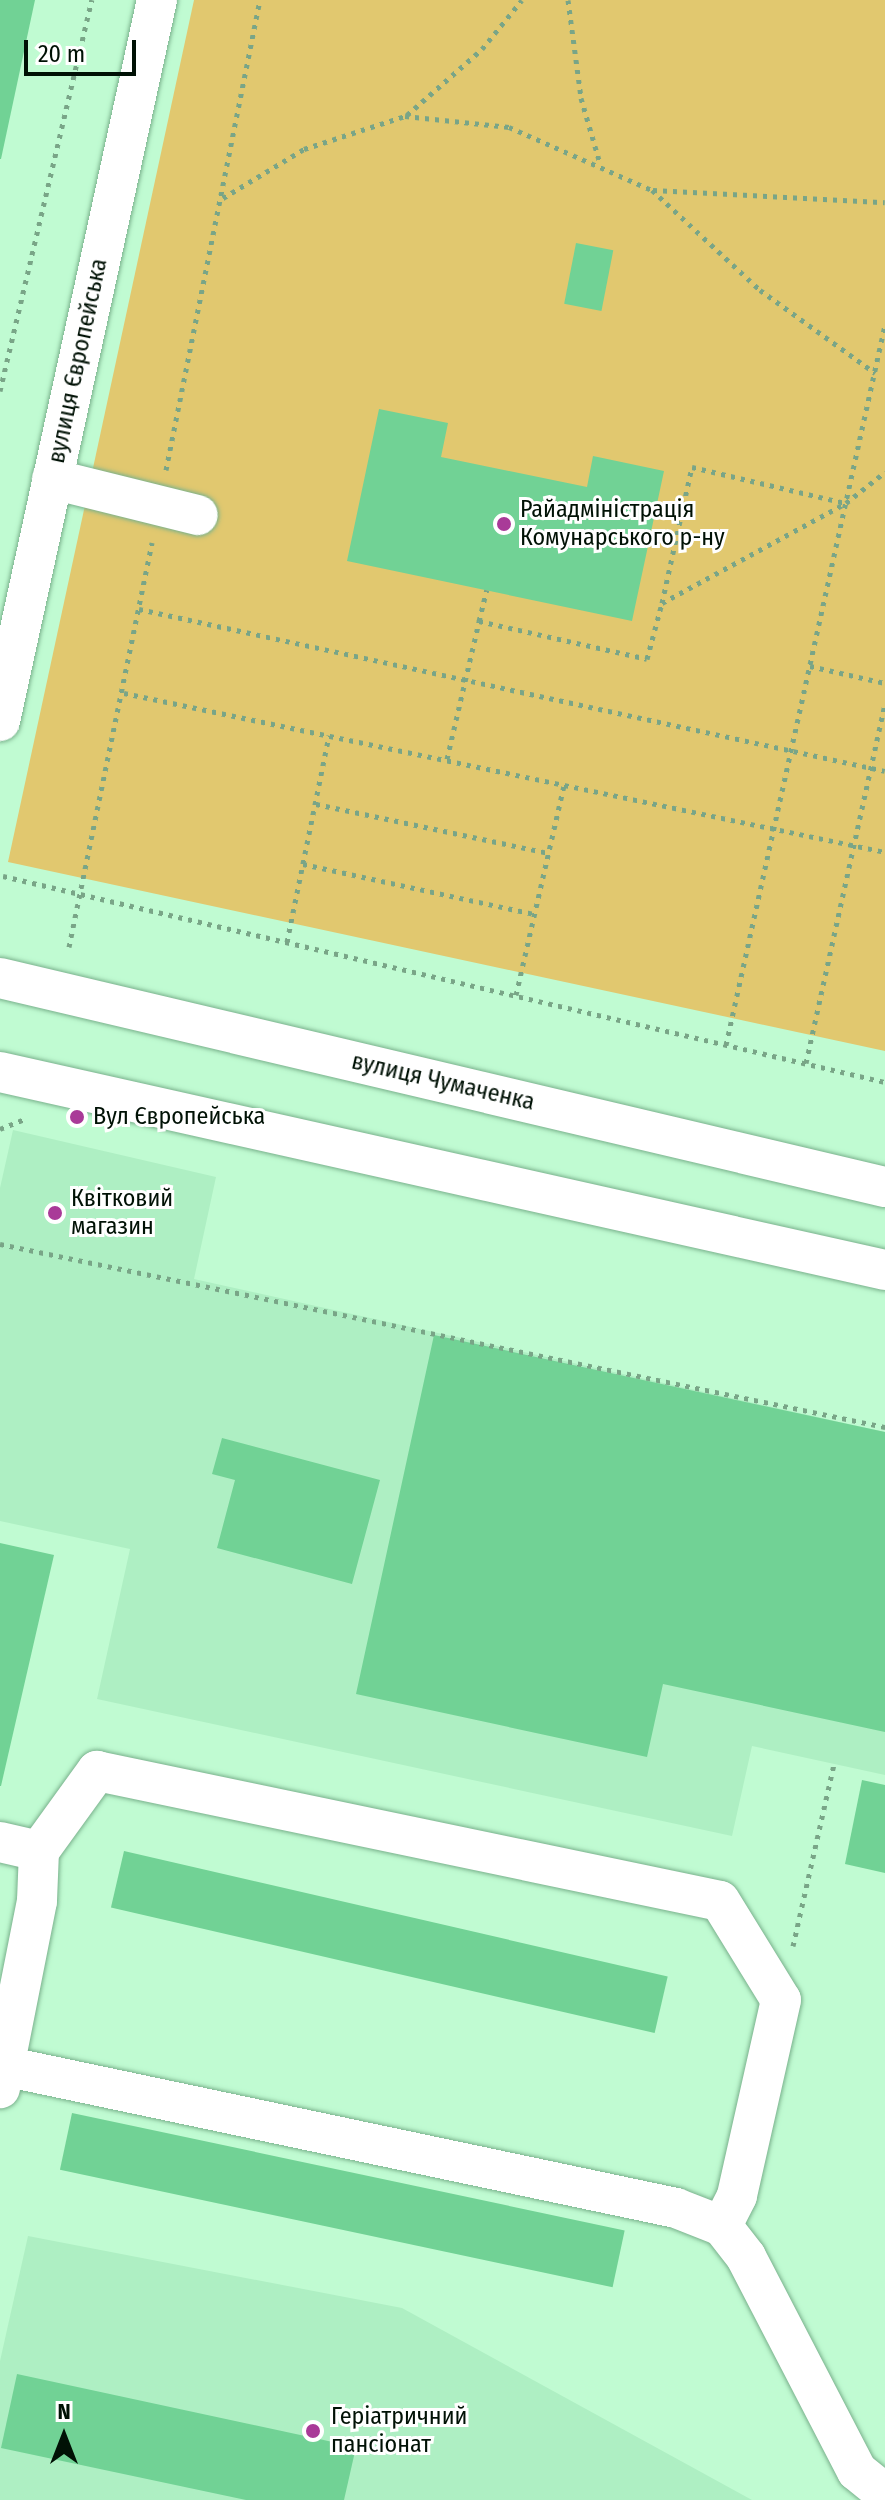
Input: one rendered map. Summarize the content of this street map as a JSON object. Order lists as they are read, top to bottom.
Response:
{
  "streets": {
    "street": ["вулиця Європейська", "вулиця Чумаченка"]
  },
  "places": [
    "Райадміністрація Комунарського р-ну",
    "Вул Європейська",
    "Квітковий магазин",
    "Геріатричний пансіонат"
  ],
  "scale_bar": "20 m",
  "north": "top"
}
